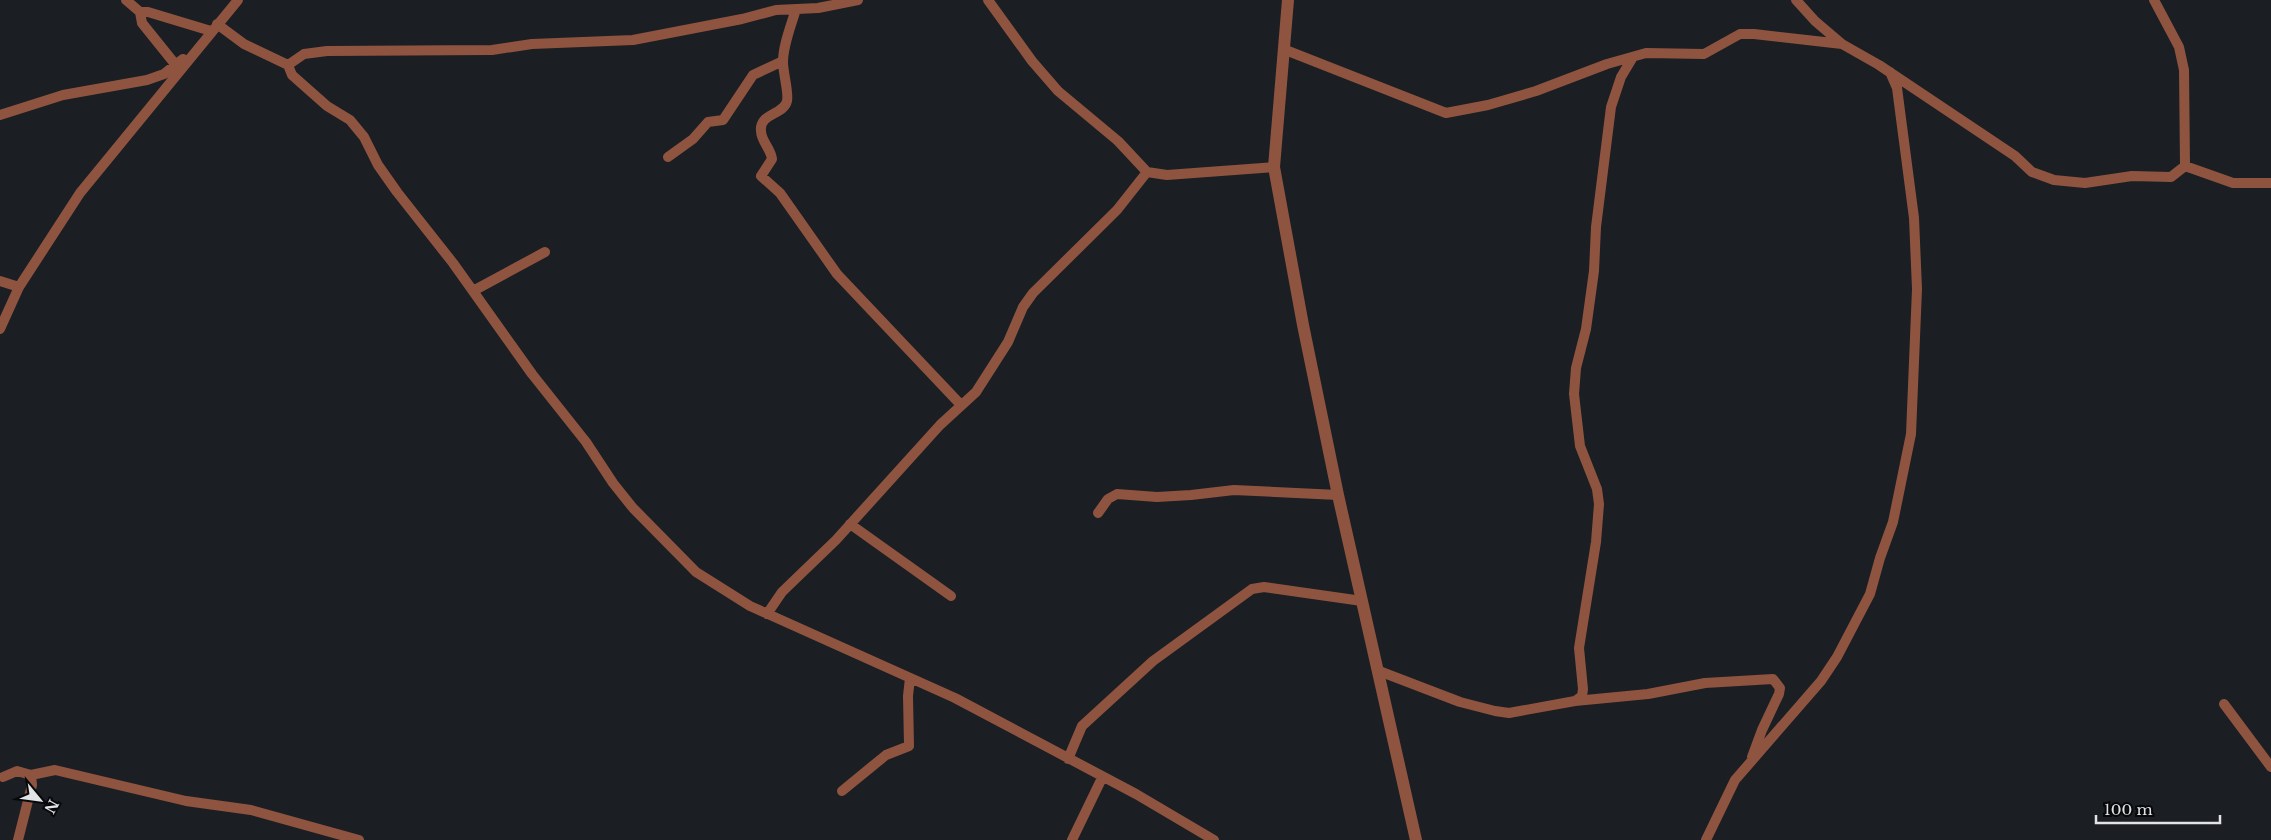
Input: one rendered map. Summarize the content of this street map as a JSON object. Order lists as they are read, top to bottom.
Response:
{
  "scale_bar": "100 m",
  "north": "bottom right"
}
